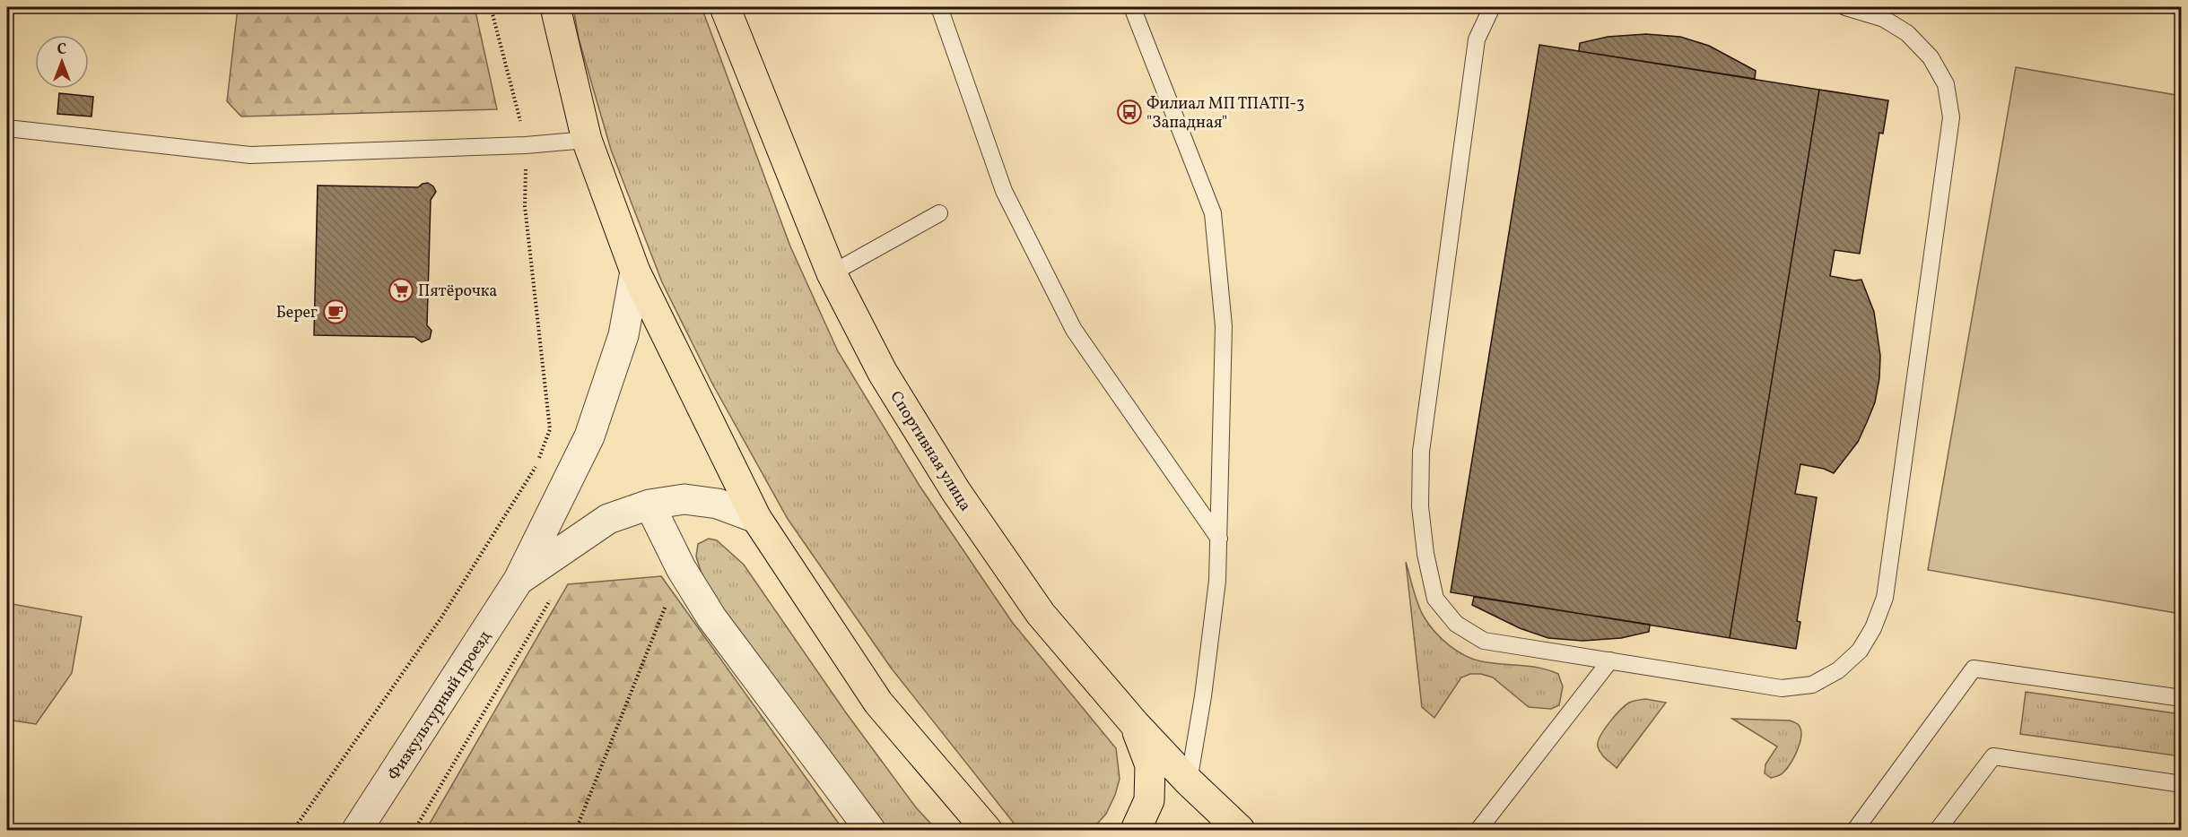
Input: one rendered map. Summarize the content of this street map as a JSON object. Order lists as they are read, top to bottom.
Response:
{
  "streets": {
    "main road": ["Спортивная улица"],
    "street": ["Физкультурный проезд"]
  },
  "places": {
    "bus stop": ["Филиал МП ТПАТП-3 \"Западная\""],
    "supermarket": ["Пятёрочка"],
    "cafe": ["Берег"]
  },
  "north": "top"
}
